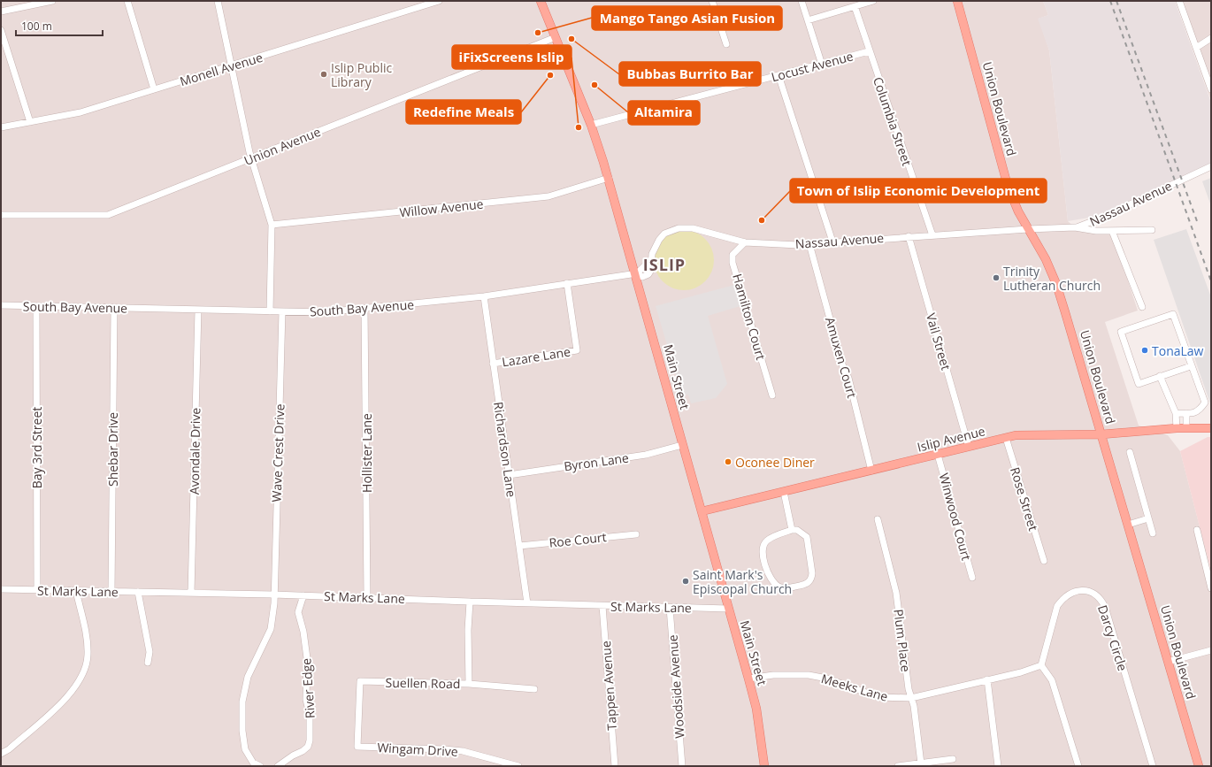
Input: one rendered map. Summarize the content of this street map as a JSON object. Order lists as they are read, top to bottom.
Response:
{
  "streets": {
    "main road": ["Union Boulevard", "Main Street", "Islip Avenue"],
    "street": [
      "Locust Avenue",
      "Monell Avenue",
      "Columbia Street",
      "Union Avenue",
      "Nassau Avenue",
      "Willow Avenue",
      "South Bay Avenue",
      "Hamilton Court",
      "Vail Street",
      "Lazare Lane",
      "Amuxen Court",
      "Bay 3rd Street",
      "Shebar Drive",
      "Richardson Lane",
      "Avondale Drive",
      "Wave Crest Drive",
      "Hollister Lane",
      "Byron Lane",
      "Rose Street",
      "Winwood Court",
      "Roe Court",
      "St Marks Lane",
      "Darcy Circle",
      "Plum Place",
      "Suellen Road",
      "Tappen Avenue",
      "Woodside Avenue",
      "Meeks Lane",
      "River Edge",
      "Wingam Drive"
    ]
  },
  "crossings": [
    ["Locust Avenue", "Columbia Street"],
    ["Locust Avenue", "Main Street"],
    ["Union Boulevard", "Nassau Avenue"],
    ["Union Boulevard", "Islip Avenue"],
    ["Columbia Street", "Nassau Avenue"],
    ["Union Avenue", "Main Street"],
    ["Nassau Avenue", "South Bay Avenue"],
    ["Nassau Avenue", "Hamilton Court"],
    ["Nassau Avenue", "Vail Street"],
    ["Nassau Avenue", "Amuxen Court"],
    ["Nassau Avenue", "Main Street"],
    ["Willow Avenue", "Main Street"],
    ["South Bay Avenue", "Lazare Lane"],
    ["South Bay Avenue", "Main Street"],
    ["South Bay Avenue", "Bay 3rd Street"],
    ["South Bay Avenue", "Shebar Drive"],
    ["South Bay Avenue", "Richardson Lane"],
    ["South Bay Avenue", "Avondale Drive"],
    ["South Bay Avenue", "Wave Crest Drive"],
    ["South Bay Avenue", "Hollister Lane"],
    ["Vail Street", "Islip Avenue"],
    ["Lazare Lane", "Richardson Lane"],
    ["Amuxen Court", "Islip Avenue"],
    ["Main Street", "Islip Avenue"],
    ["Main Street", "Byron Lane"],
    ["Main Street", "St Marks Lane"],
    ["Main Street", "Meeks Lane"],
    ["Islip Avenue", "Rose Street"],
    ["Islip Avenue", "Winwood Court"],
    ["Bay 3rd Street", "St Marks Lane"],
    ["Shebar Drive", "St Marks Lane"],
    ["Richardson Lane", "Byron Lane"],
    ["Richardson Lane", "Roe Court"],
    ["Richardson Lane", "St Marks Lane"],
    ["Avondale Drive", "St Marks Lane"],
    ["Wave Crest Drive", "St Marks Lane"],
    ["Hollister Lane", "St Marks Lane"],
    ["St Marks Lane", "Suellen Road"],
    ["St Marks Lane", "Tappen Avenue"],
    ["St Marks Lane", "Woodside Avenue"],
    ["St Marks Lane", "River Edge"],
    ["Darcy Circle", "Meeks Lane"],
    ["Plum Place", "Meeks Lane"],
    ["Suellen Road", "Wingam Drive"]
  ],
  "districts": ["ISLIP"],
  "places": [
    "Mango Tango Asian Fusion",
    "Bubbas Burrito Bar",
    "Islip Public Library",
    "Redefine Meals",
    "Altamira",
    "iFixScreens Islip",
    "Town of Islip Economic Development",
    "Trinity Lutheran Church",
    "TonaLaw",
    "Oconee Diner",
    "Saint Mark's Episcopal Church"
  ],
  "scale_bar": "100 m"
}
